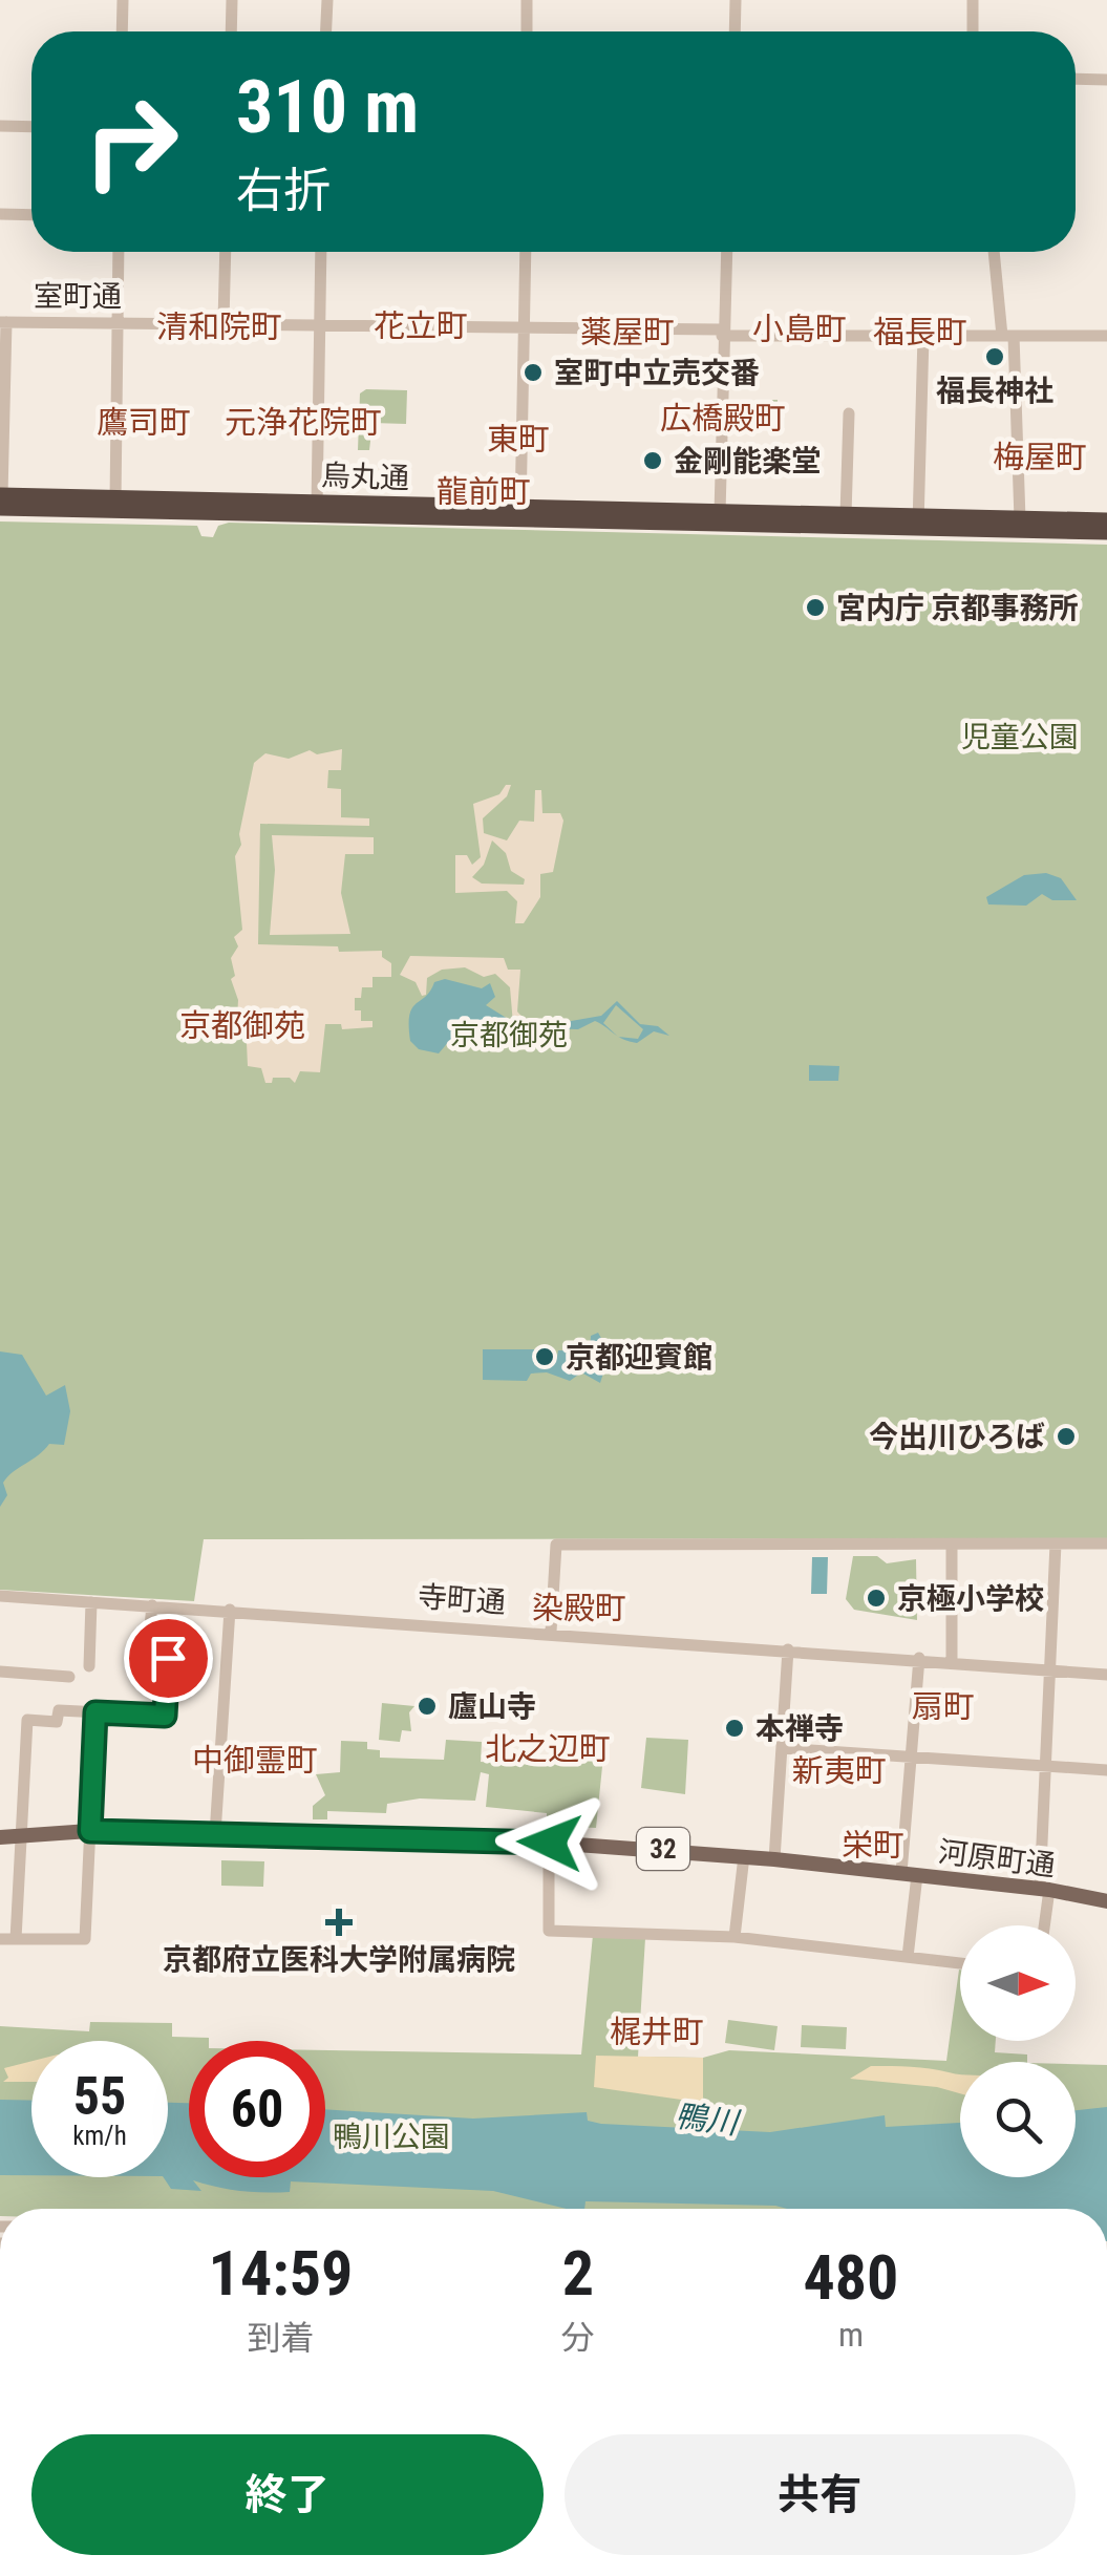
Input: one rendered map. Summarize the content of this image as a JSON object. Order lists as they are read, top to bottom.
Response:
{
  "streets": {
    "highway": ["烏丸通"],
    "main road": ["32", "河原町通"],
    "street": ["室町通", "寺町通"]
  },
  "districts": [
    "花立町",
    "清和院町",
    "小島町",
    "薬屋町",
    "福長町",
    "広橋殿町",
    "鷹司町",
    "元浄花院町",
    "東町",
    "梅屋町",
    "龍前町",
    "京都御苑",
    "染殿町",
    "扇町",
    "北之辺町",
    "中御霊町",
    "新夷町",
    "栄町",
    "梶井町"
  ],
  "water": ["鴨川"],
  "parks": ["児童公園", "京都御苑", "鴨川公園"],
  "places": {
    "other": [
      "福長神社",
      "室町中立売交番",
      "金剛能楽堂",
      "宮内庁 京都事務所",
      "京都迎賓館",
      "今出川ひろば",
      "京極小学校",
      "廬山寺",
      "本禅寺"
    ],
    "health": ["京都府立医科大学附属病院"]
  },
  "north": "right",
  "page": {
    "turn": ["310 m", "右折"],
    "speed": "55 km/h",
    "limit": "60",
    "eta": [
      "14:59",
      "到着",
      "2",
      "分",
      "480",
      "m"
    ],
    "buttons": ["終了", "共有"]
  }
}
